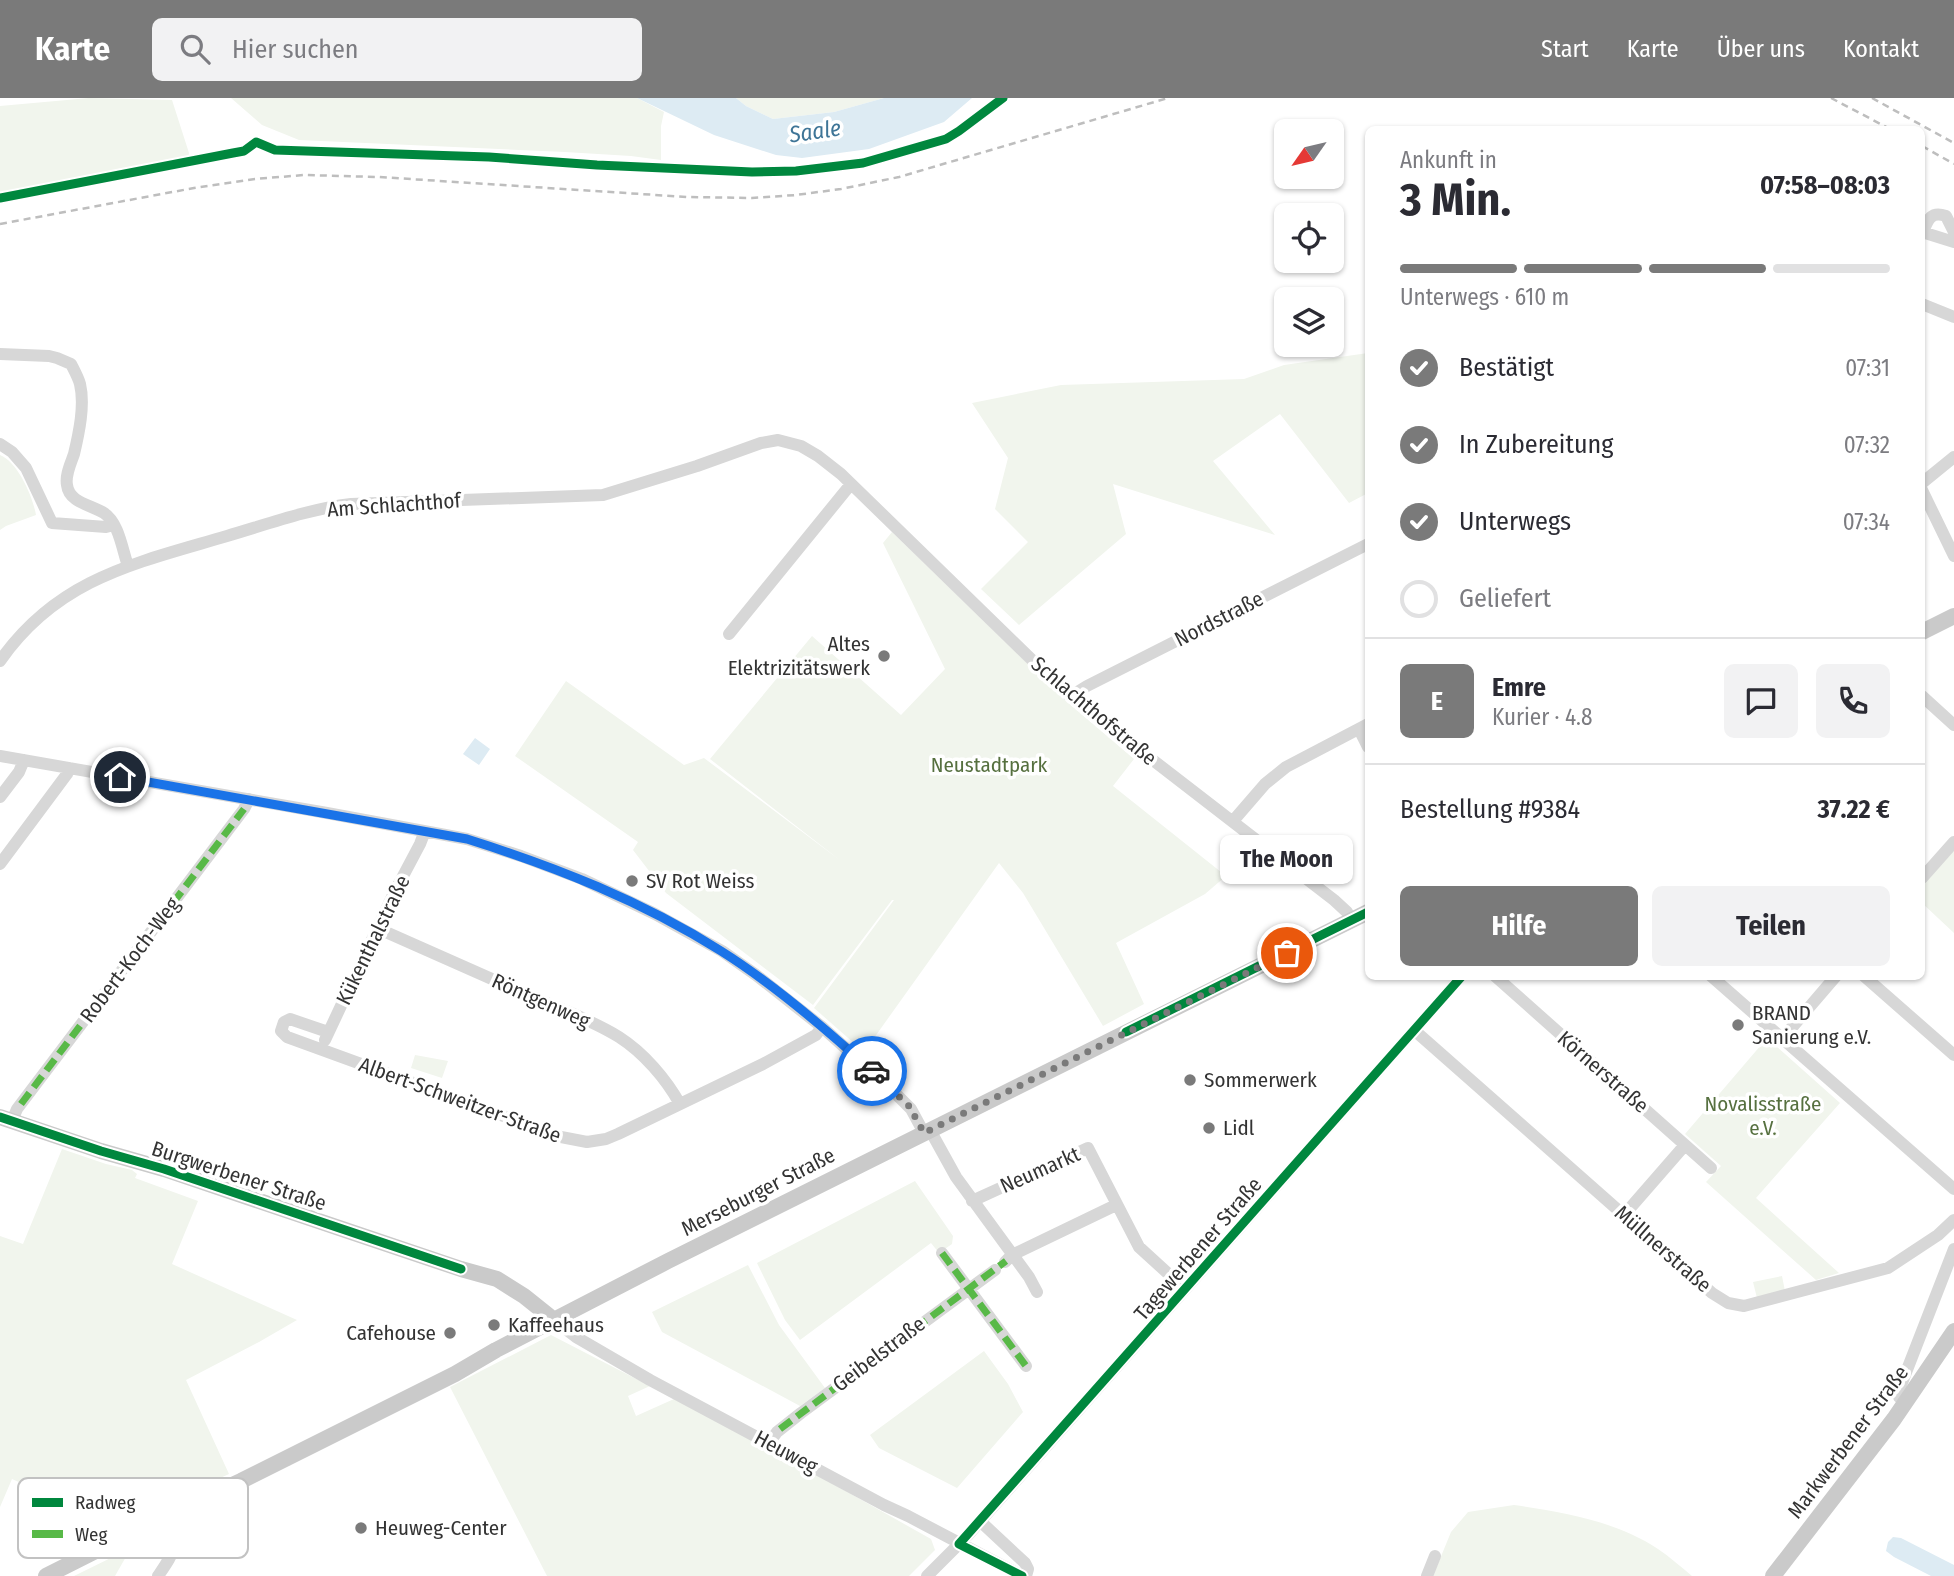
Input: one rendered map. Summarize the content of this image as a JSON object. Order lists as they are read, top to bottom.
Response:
{
  "streets": {
    "main road": ["Burgwerbener Straße", "Merseburger Straße", "Markwerbener Straße"],
    "street": [
      "Am Schlachthof",
      "Nordstraße",
      "Schlachthofstraße",
      "Kükenthalstraße",
      "Robert-Koch-Weg",
      "Röntgenweg",
      "Körnerstraße",
      "Albert-Schweitzer-Straße",
      "Neumarkt",
      "Tagewerbener Straße",
      "Müllnerstraße",
      "Geibelstraße",
      "Heuweg"
    ]
  },
  "crossings": [
    ["Am Schlachthof", "Schlachthofstraße"],
    ["Nordstraße", "Schlachthofstraße"],
    ["Schlachthofstraße", "Merseburger Straße"],
    ["Kükenthalstraße", "Röntgenweg"],
    ["Kükenthalstraße", "Albert-Schweitzer-Straße"],
    ["Robert-Koch-Weg", "Burgwerbener Straße"],
    ["Röntgenweg", "Albert-Schweitzer-Straße"],
    ["Neumarkt", "Tagewerbener Straße"],
    ["Burgwerbener Straße", "Merseburger Straße"],
    ["Burgwerbener Straße", "Heuweg"],
    ["Merseburger Straße", "Heuweg"],
    ["Tagewerbener Straße", "Müllnerstraße"],
    ["Tagewerbener Straße", "Heuweg"],
    ["Geibelstraße", "Heuweg"]
  ],
  "water": ["Saale"],
  "parks": ["Neustadtpark", "Novalisstraße e.V."],
  "places": [
    "Altes Elektrizitätswerk",
    "SV Rot Weiss",
    "The Moon",
    "BRAND Sanierung e.V.",
    "Sommerwerk",
    "Lidl",
    "Kaffeehaus",
    "Cafehouse",
    "Heuweg-Center"
  ],
  "legend": ["Radweg", "Weg"],
  "north": "bottom left",
  "page": {
    "header": "Karte",
    "search": "Hier suchen",
    "nav": [
      "Start",
      "Karte",
      "Über uns",
      "Kontakt"
    ],
    "heading": ["3 Min.", "Ankunft in", "07:58–08:03"],
    "panel": [
      "Emre",
      "Kurier · 4.8",
      "Bestellung #9384",
      "37.22 €"
    ],
    "bar": "Unterwegs · 610 m",
    "list": [
      ["Bestätigt", "07:31"],
      ["In Zubereitung", "07:32"],
      ["Unterwegs", "07:34"],
      "Geliefert"
    ],
    "round": "E",
    "bubble": "The Moon",
    "buttons": ["Hilfe", "Teilen"]
  }
}
